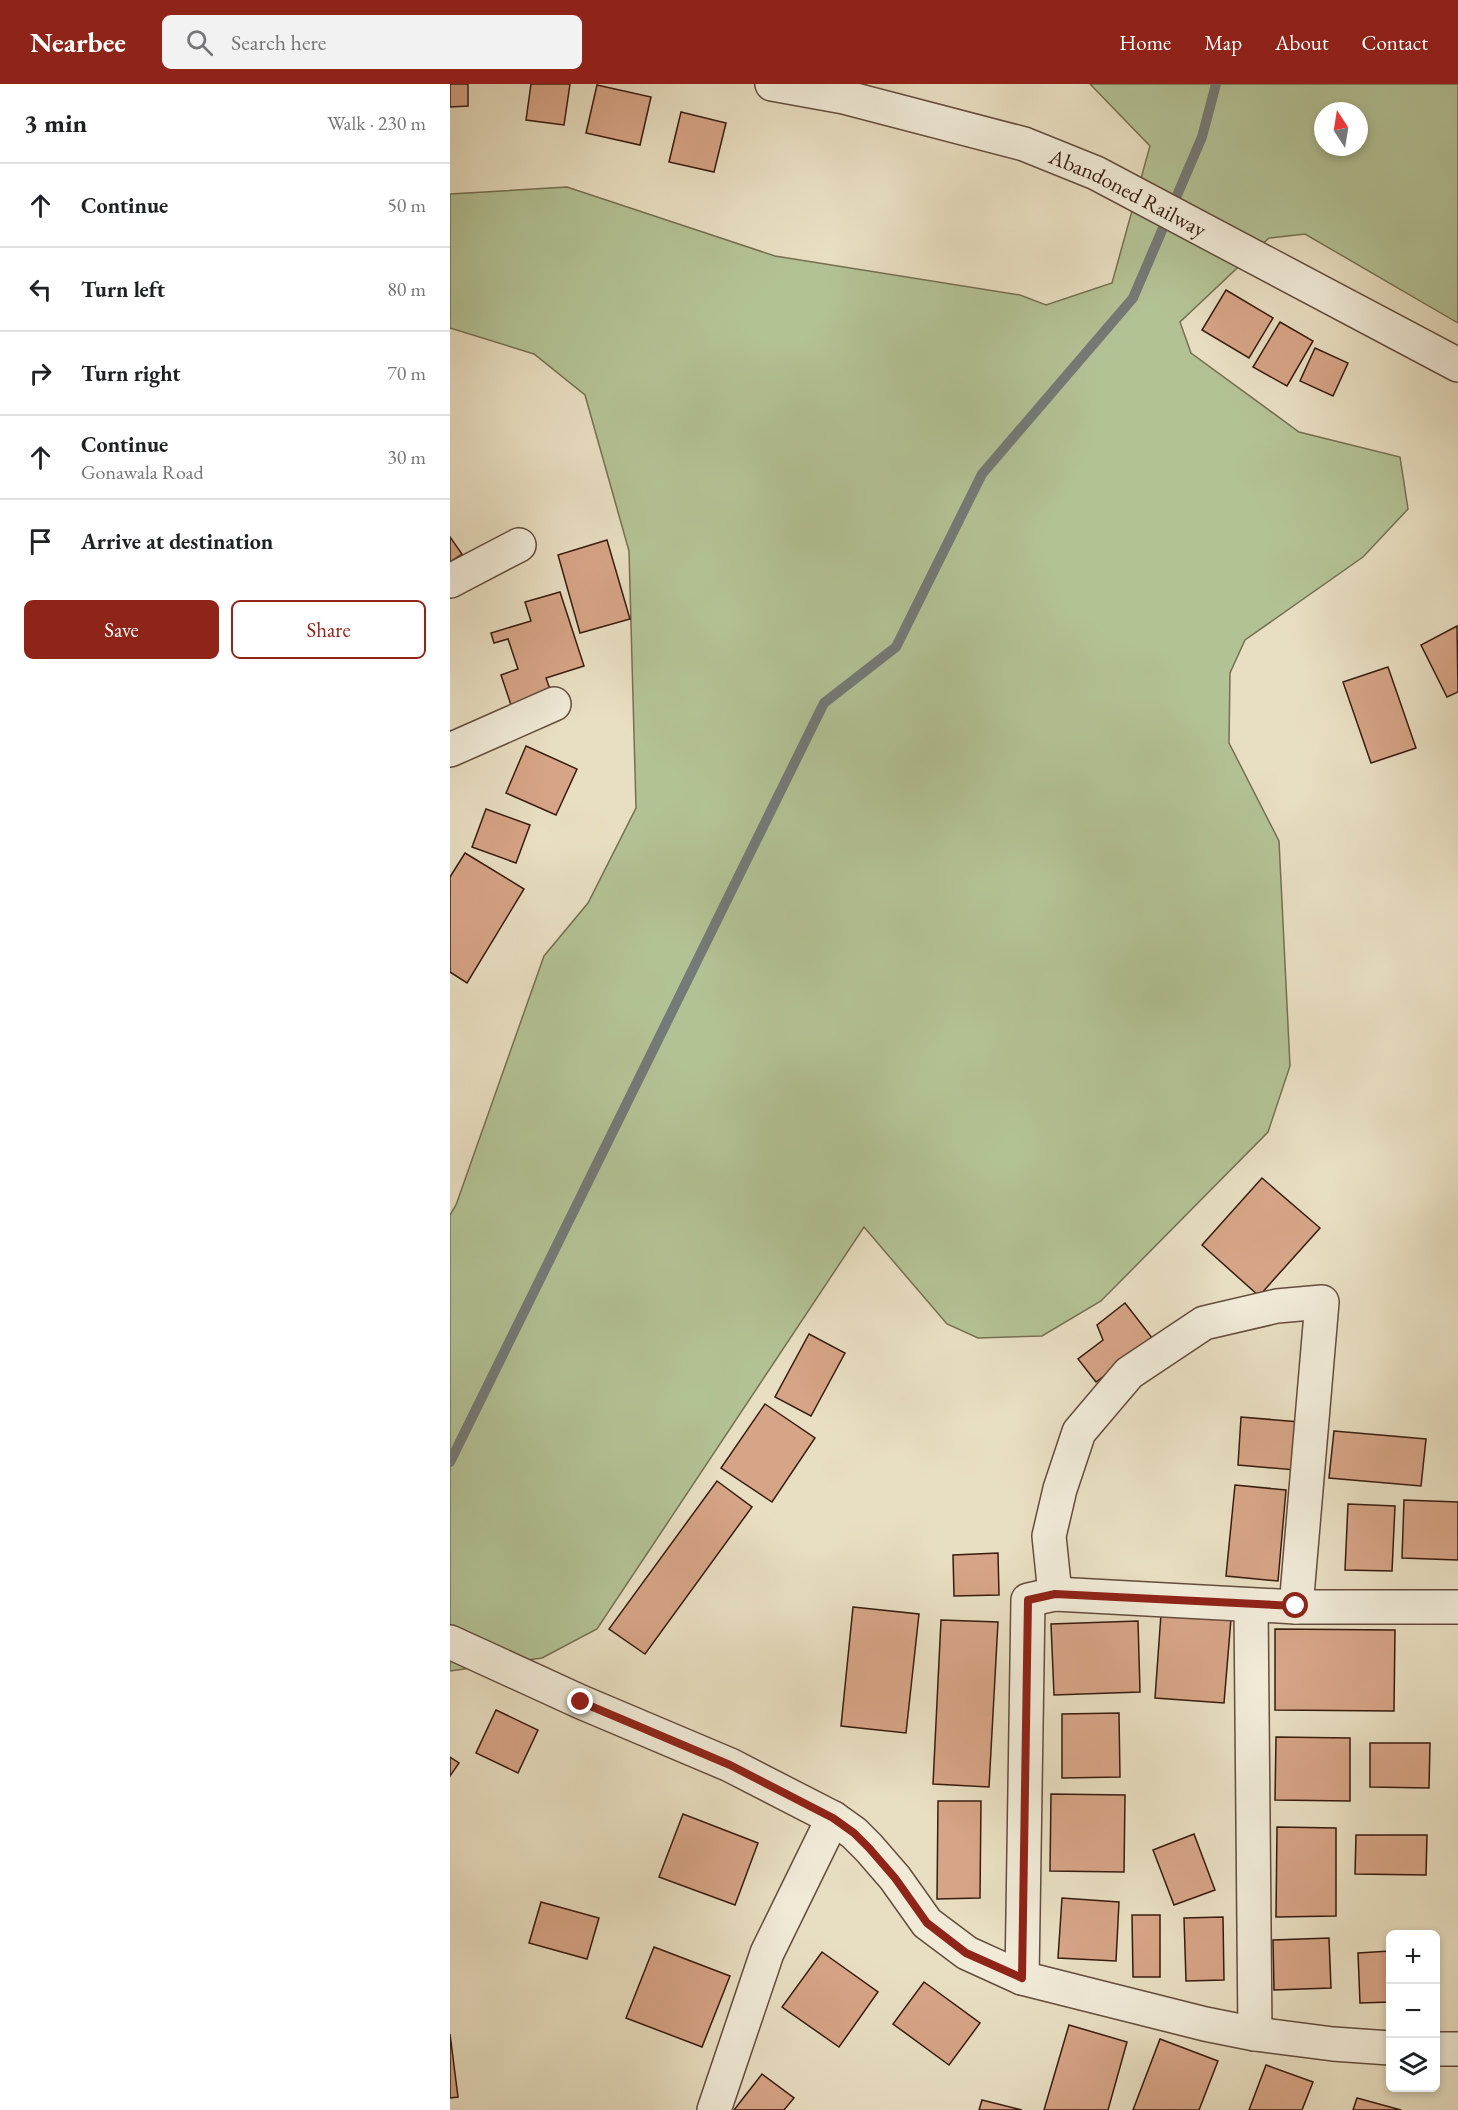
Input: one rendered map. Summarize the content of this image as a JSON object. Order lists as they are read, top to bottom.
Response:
{
  "streets": {
    "street": ["Abandoned Railway"]
  },
  "north": "top",
  "page": {
    "header": "Nearbee",
    "search": "Search here",
    "nav": [
      "Home",
      "Map",
      "About",
      "Contact"
    ],
    "heading": ["3 min", "Walk · 230 m"],
    "list": [
      ["Continue", "50 m"],
      ["Turn left", "80 m"],
      ["Turn right", "70 m"],
      ["Continue", "Gonawala Road", "30 m"],
      "Arrive at destination"
    ],
    "buttons": ["Save", "Share"],
    "map_buttons": ["+", "−"]
  }
}
